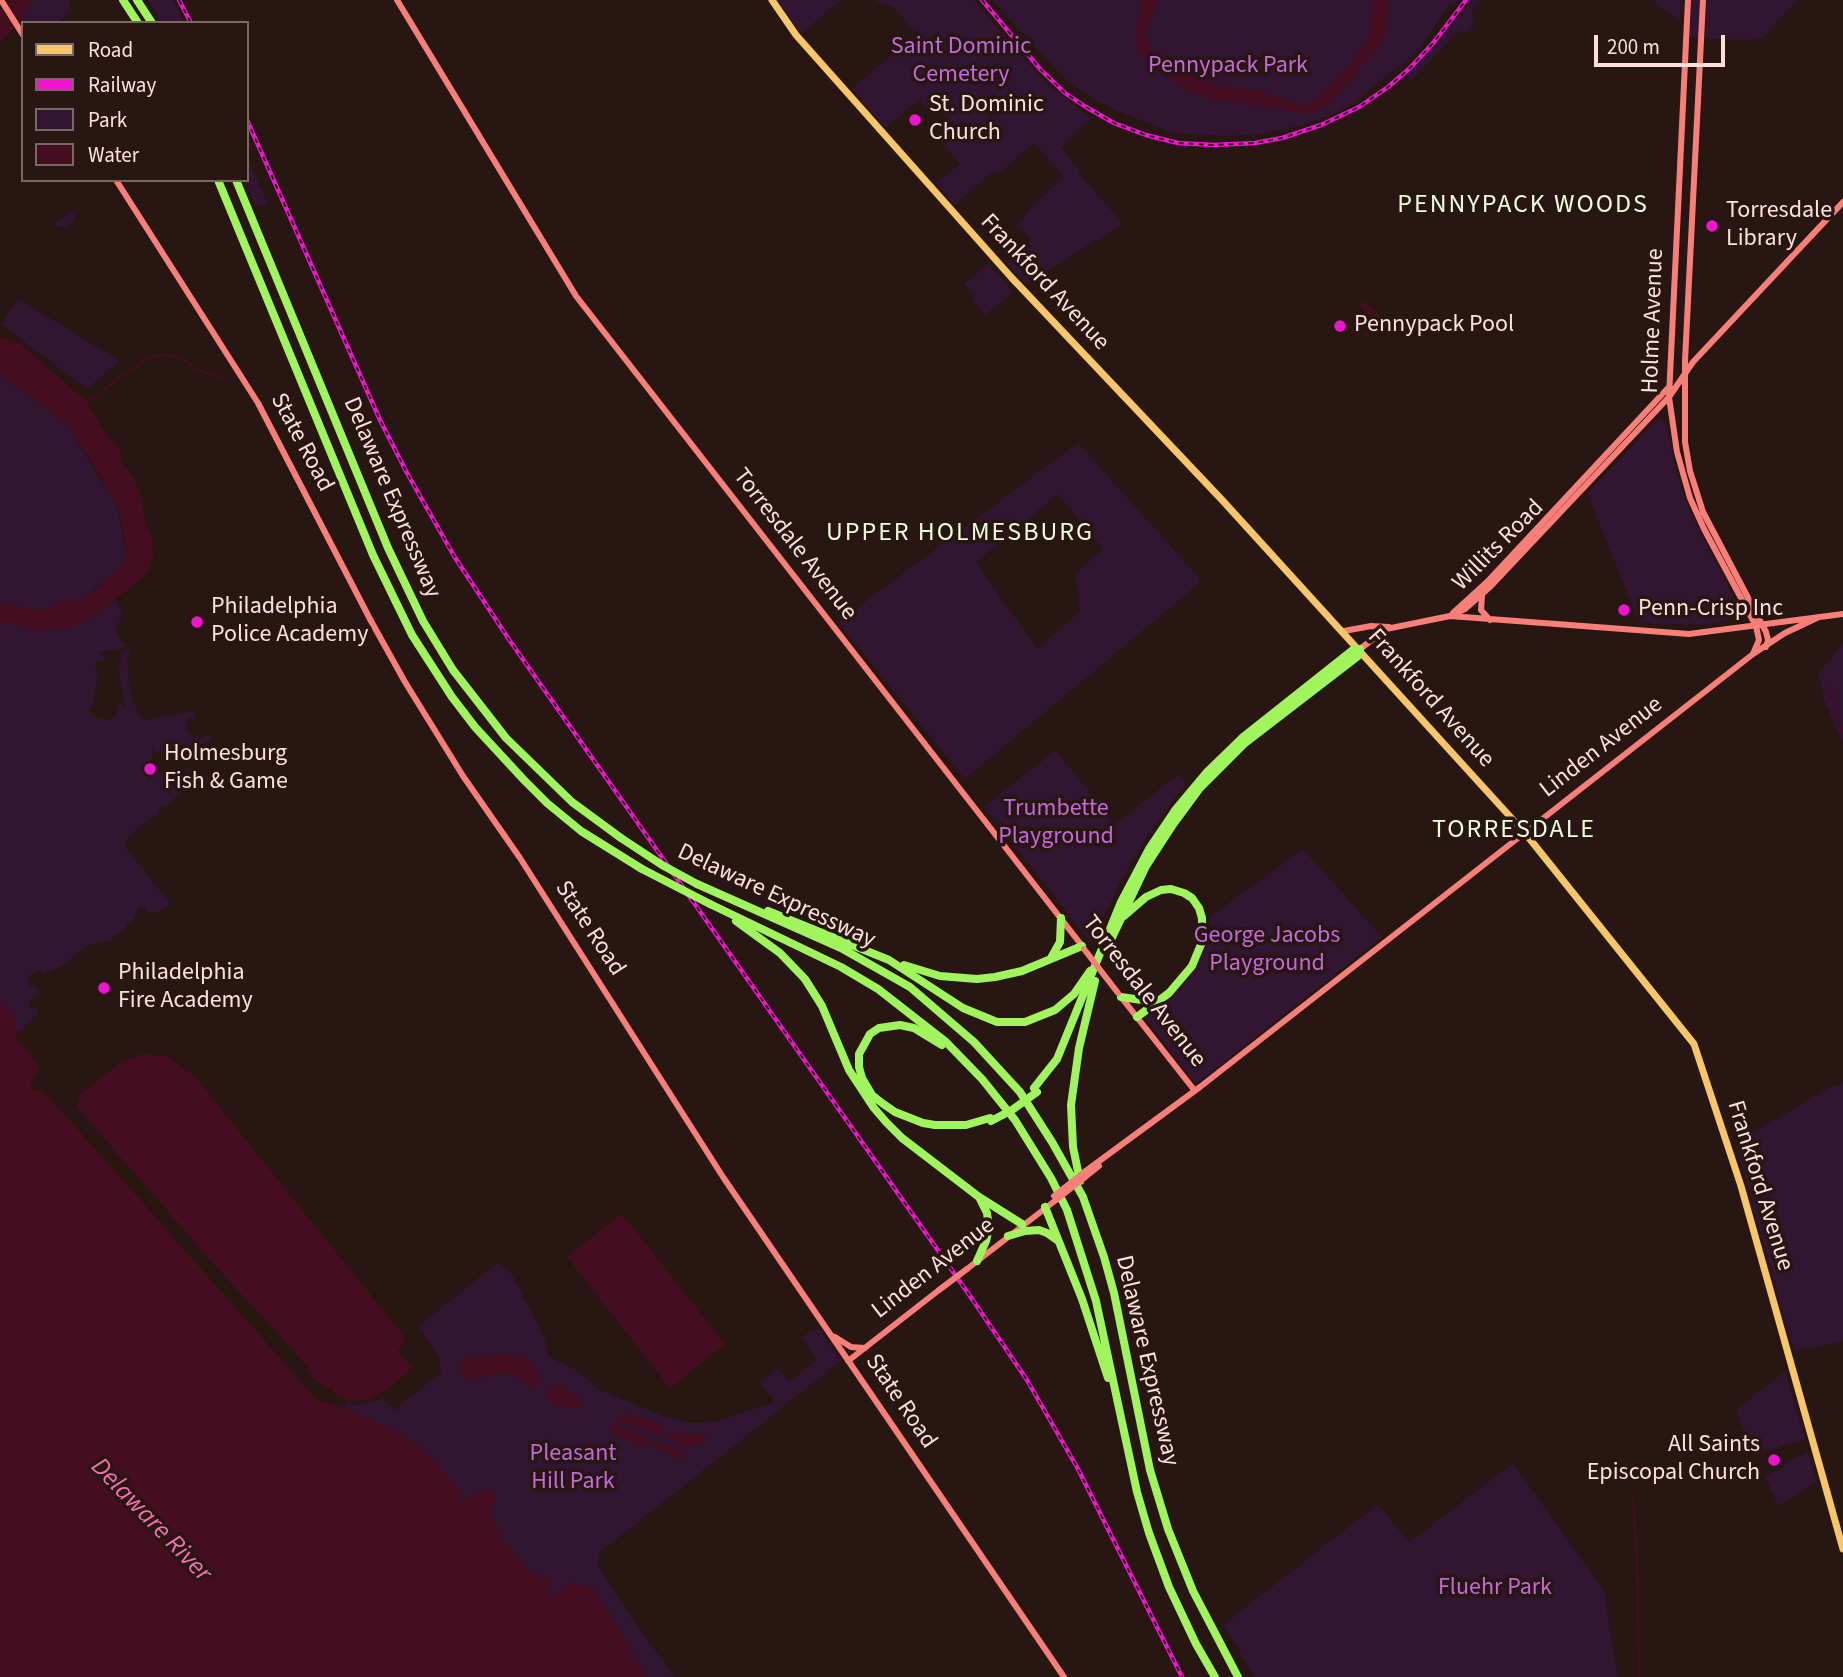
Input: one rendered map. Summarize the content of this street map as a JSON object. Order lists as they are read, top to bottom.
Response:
{
  "streets": {
    "highway": ["Delaware Expressway"],
    "main road": [
      "Frankford Avenue",
      "Holme Avenue",
      "State Road",
      "Torresdale Avenue",
      "Willits Road",
      "Linden Avenue"
    ]
  },
  "crossings": [
    ["Frankford Avenue", "Linden Avenue"],
    ["Holme Avenue", "Willits Road"],
    ["State Road", "Linden Avenue"],
    ["Torresdale Avenue", "Linden Avenue"]
  ],
  "districts": ["PENNYPACK WOODS", "UPPER HOLMESBURG", "TORRESDALE"],
  "water": ["Delaware River"],
  "parks": [
    "Saint Dominic Cemetery",
    "Pennypack Park",
    "Trumbette Playground",
    "George Jacobs Playground",
    "Pleasant Hill Park",
    "Fluehr Park"
  ],
  "places": [
    "St. Dominic Church",
    "Torresdale Library",
    "Pennypack Pool",
    "Penn-Crisp Inc",
    "Philadelphia Police Academy",
    "Holmesburg Fish & Game",
    "Philadelphia Fire Academy",
    "All Saints Episcopal Church"
  ],
  "legend": [
    "Road",
    "Railway",
    "Park",
    "Water"
  ],
  "scale_bar": "200 m"
}
